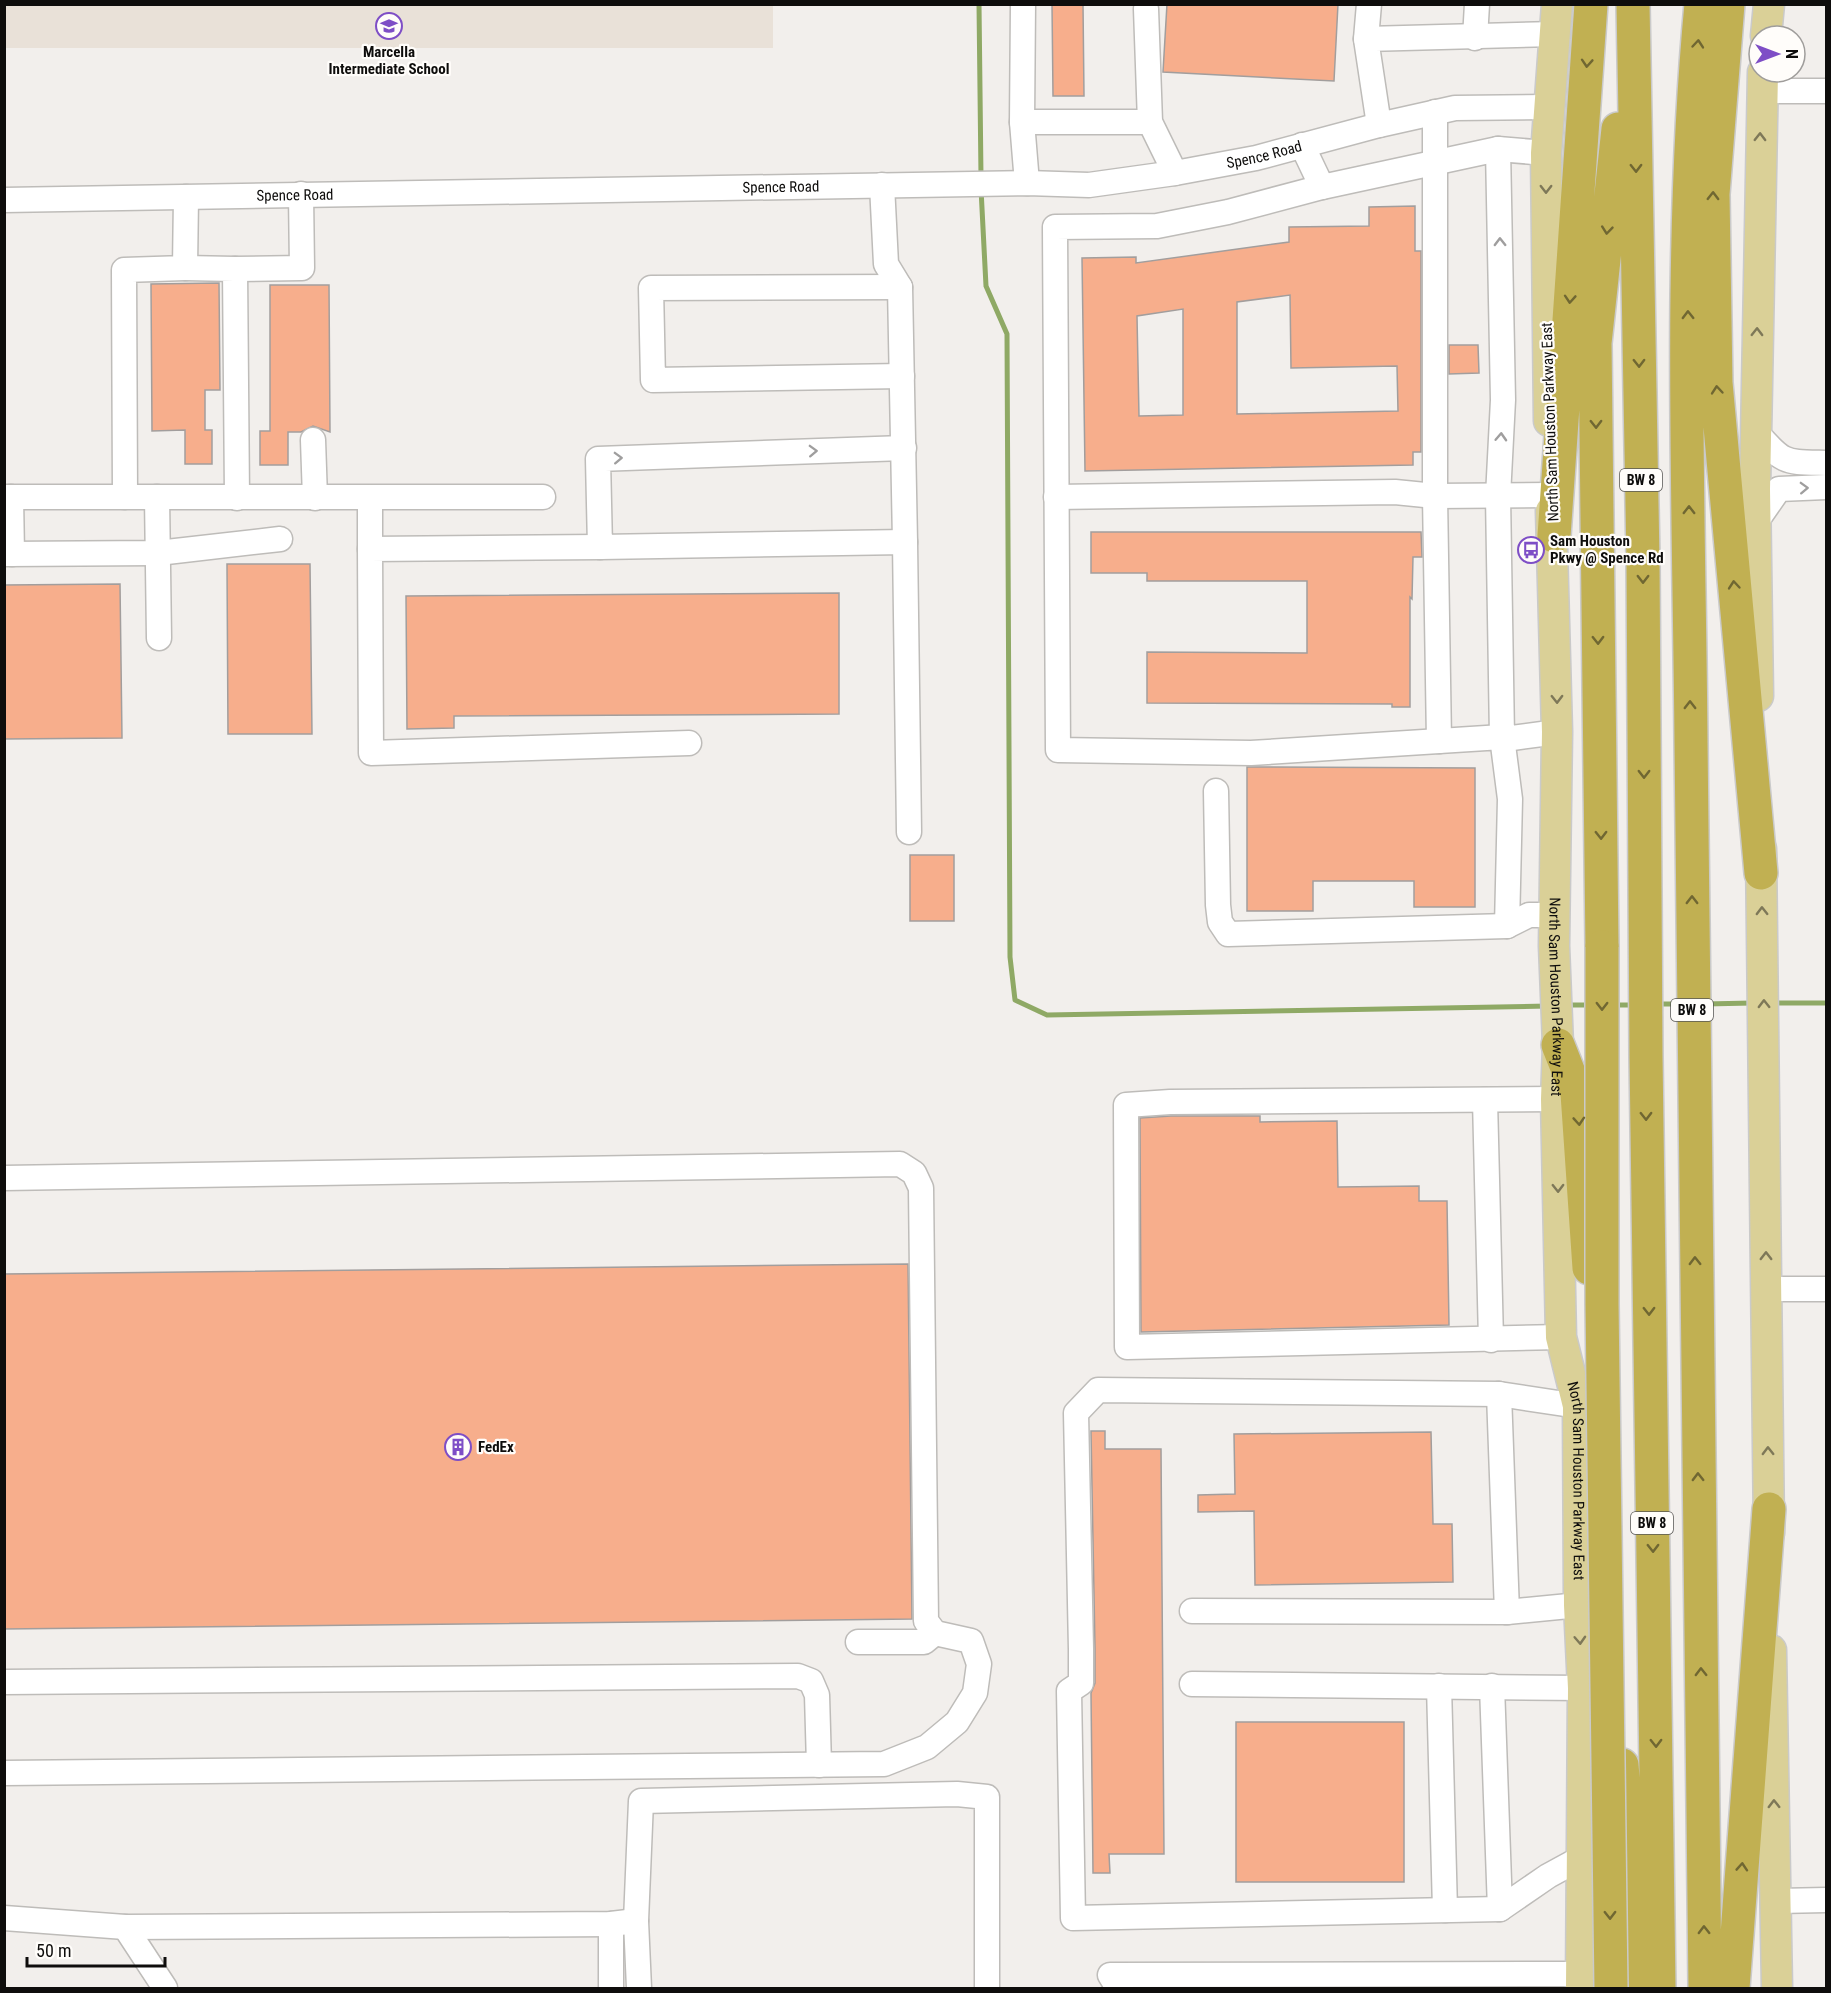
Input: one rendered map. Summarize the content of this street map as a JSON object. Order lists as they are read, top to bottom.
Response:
{
  "streets": {
    "highway": ["BW 8"],
    "main road": ["North Sam Houston Parkway East"],
    "street": ["Spence Road"]
  },
  "crossings": [
    ["Spence Road", "North Sam Houston Parkway East"]
  ],
  "places": {
    "school or university": ["Marcella Intermediate School"],
    "bus stop": ["Sam Houston Pkwy @ Spence Rd"],
    "building": ["FedEx"]
  },
  "scale_bar": "50 m",
  "north": "right"
}
